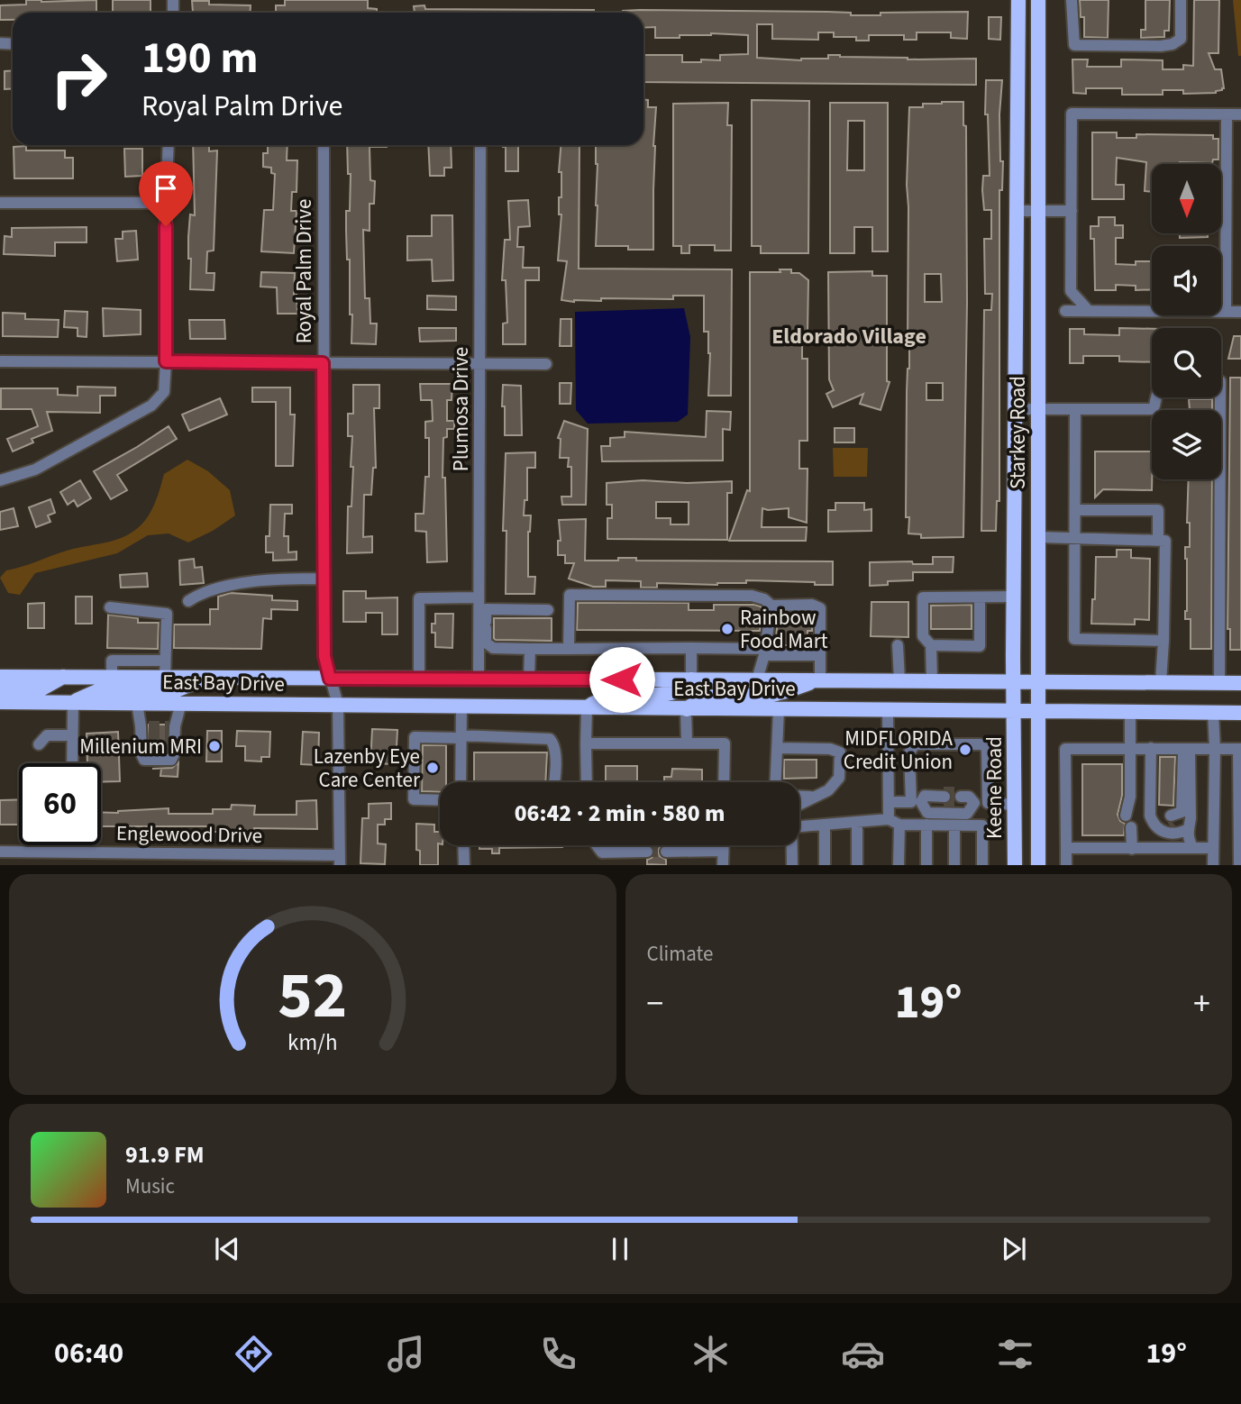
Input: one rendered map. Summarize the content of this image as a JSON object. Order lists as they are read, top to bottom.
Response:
{
  "streets": {
    "main road": ["Starkey Road", "East Bay Drive", "Keene Road"],
    "street": ["Royal Palm Drive", "Plumosa Drive", "Englewood Drive"]
  },
  "crossings": [
    ["Royal Palm Drive", "East Bay Drive"],
    ["Royal Palm Drive", "Englewood Drive"],
    ["Plumosa Drive", "East Bay Drive"],
    ["Starkey Road", "East Bay Drive"],
    ["Starkey Road", "Keene Road"],
    ["East Bay Drive", "Keene Road"]
  ],
  "districts": ["Eldorado Village"],
  "places": [
    "Rainbow Food Mart",
    "Millenium MRI",
    "MIDFLORIDA Credit Union",
    "Lazenby Eye Care Center"
  ],
  "north": "bottom",
  "page": {
    "turn": ["190 m", "Royal Palm Drive"],
    "limit": "60",
    "trip": "06:42 · 2 min · 580 m",
    "tile": "Climate",
    "heat": ["−", "19°", "+"],
    "song": ["91.9 FM", "Music"],
    "tabs": ["06:40", "19°"],
    "gauge": ["52", "km/h"]
  }
}
